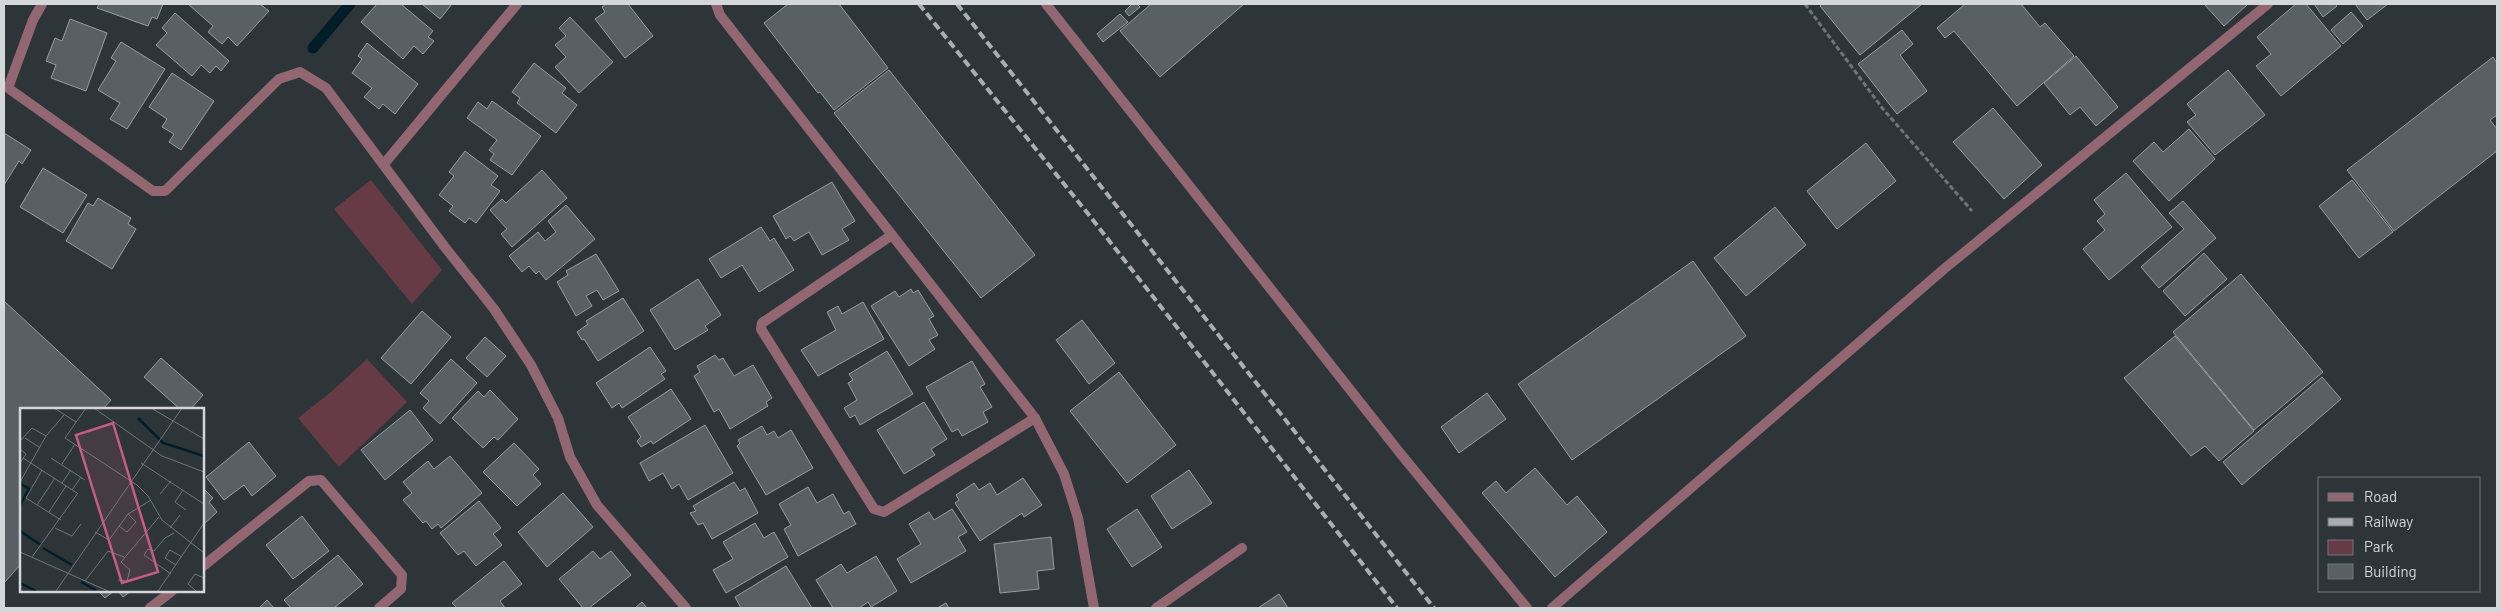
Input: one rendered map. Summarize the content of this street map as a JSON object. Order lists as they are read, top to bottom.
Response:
{
  "legend": [
    "Road",
    "Railway",
    "Park",
    "Building"
  ]
}
